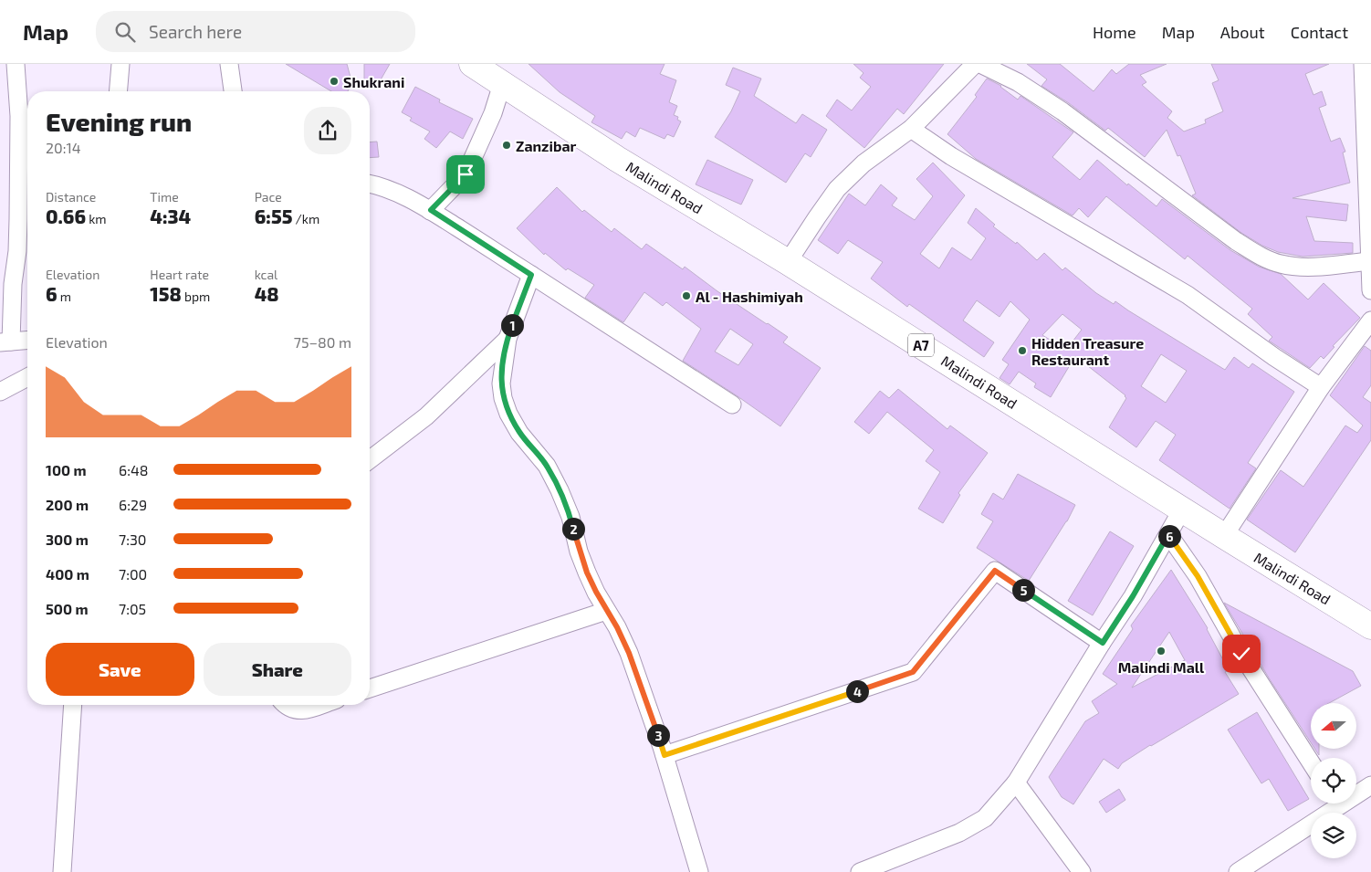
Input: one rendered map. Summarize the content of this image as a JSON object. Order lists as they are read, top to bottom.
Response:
{
  "streets": {
    "highway": ["Malindi Road", "A7"]
  },
  "places": [
    "Shukrani",
    "Zanzibar",
    "Al - Hashimiyah",
    "Hidden Treasure Restaurant",
    "Malindi Mall"
  ],
  "north": "left",
  "page": {
    "header": "Map",
    "search": "Search here",
    "nav": [
      "Home",
      "Map",
      "About",
      "Contact"
    ],
    "heading": ["Evening run", "20:14"],
    "stats": [
      ["Distance", "0.66 km"],
      ["Time", "4:34"],
      ["Pace", "6:55 /km"],
      ["Elevation", "6 m"],
      ["Heart rate", "158 bpm"],
      ["kcal", "48"]
    ],
    "pins": [
      "1",
      "2",
      "6",
      "5",
      "4",
      "3"
    ],
    "chart": ["Elevation", "75–80 m"],
    "list": [
      {
        "name": "100 m",
        "note": "6:48"
      },
      {
        "name": "200 m",
        "note": "6:29"
      },
      {
        "name": "300 m",
        "note": "7:30"
      },
      {
        "name": "400 m",
        "note": "7:00"
      },
      {
        "name": "500 m",
        "note": "7:05"
      }
    ],
    "buttons": ["Save", "Share"]
  }
}
